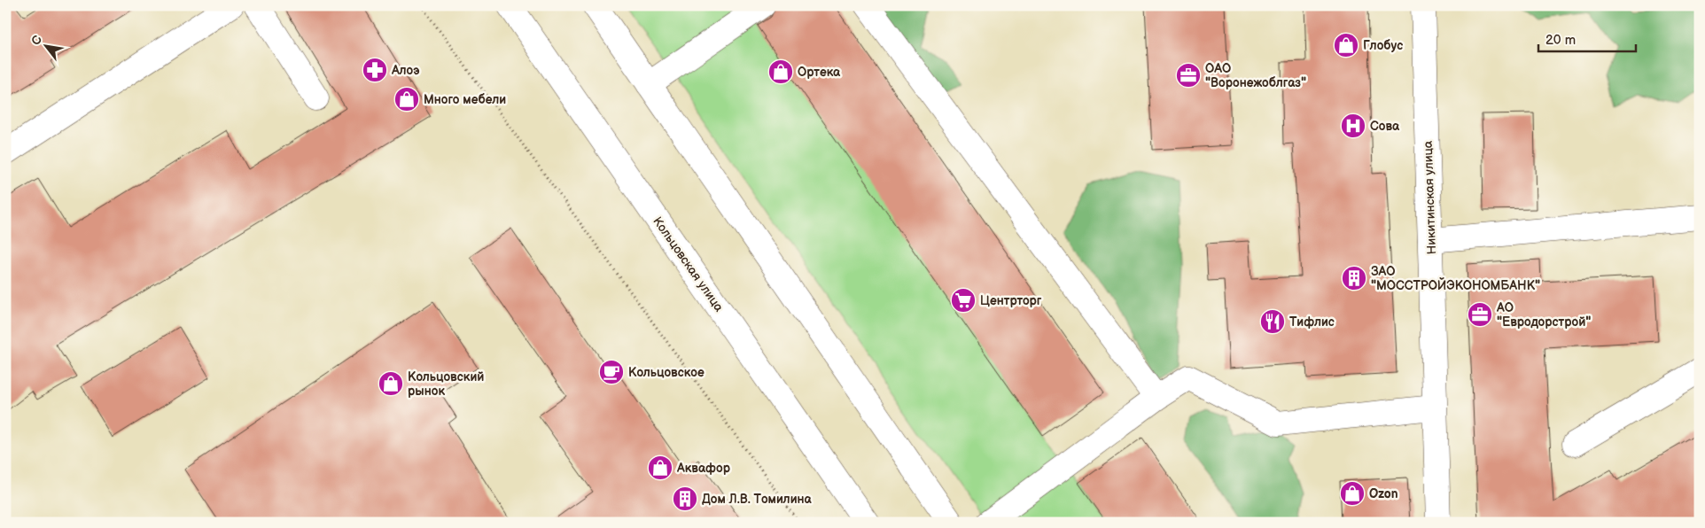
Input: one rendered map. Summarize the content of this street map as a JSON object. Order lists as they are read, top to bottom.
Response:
{
  "streets": {
    "main road": ["Никитинская улица", "Кольцовская улица"]
  },
  "places": {
    "shop": [
      "Глобус",
      "Ортека",
      "Много мебели",
      "Кольцовский рынок",
      "Аквафор",
      "Ozon"
    ],
    "pharmacy": ["Алоэ"],
    "office": ["ОАО \"Воронежоблгаз\"", "АО \"Евродорстрой\""],
    "hospital": ["Сова"],
    "building": ["ЗАО \"МОССТРОЙЭКОНОМБАНК\"", "Дом Л.В. Томилина"],
    "supermarket": ["Центрторг"],
    "restaurant": ["Тифлис"],
    "cafe": ["Кольцовское"]
  },
  "scale_bar": "20 m",
  "north": "top left"
}
